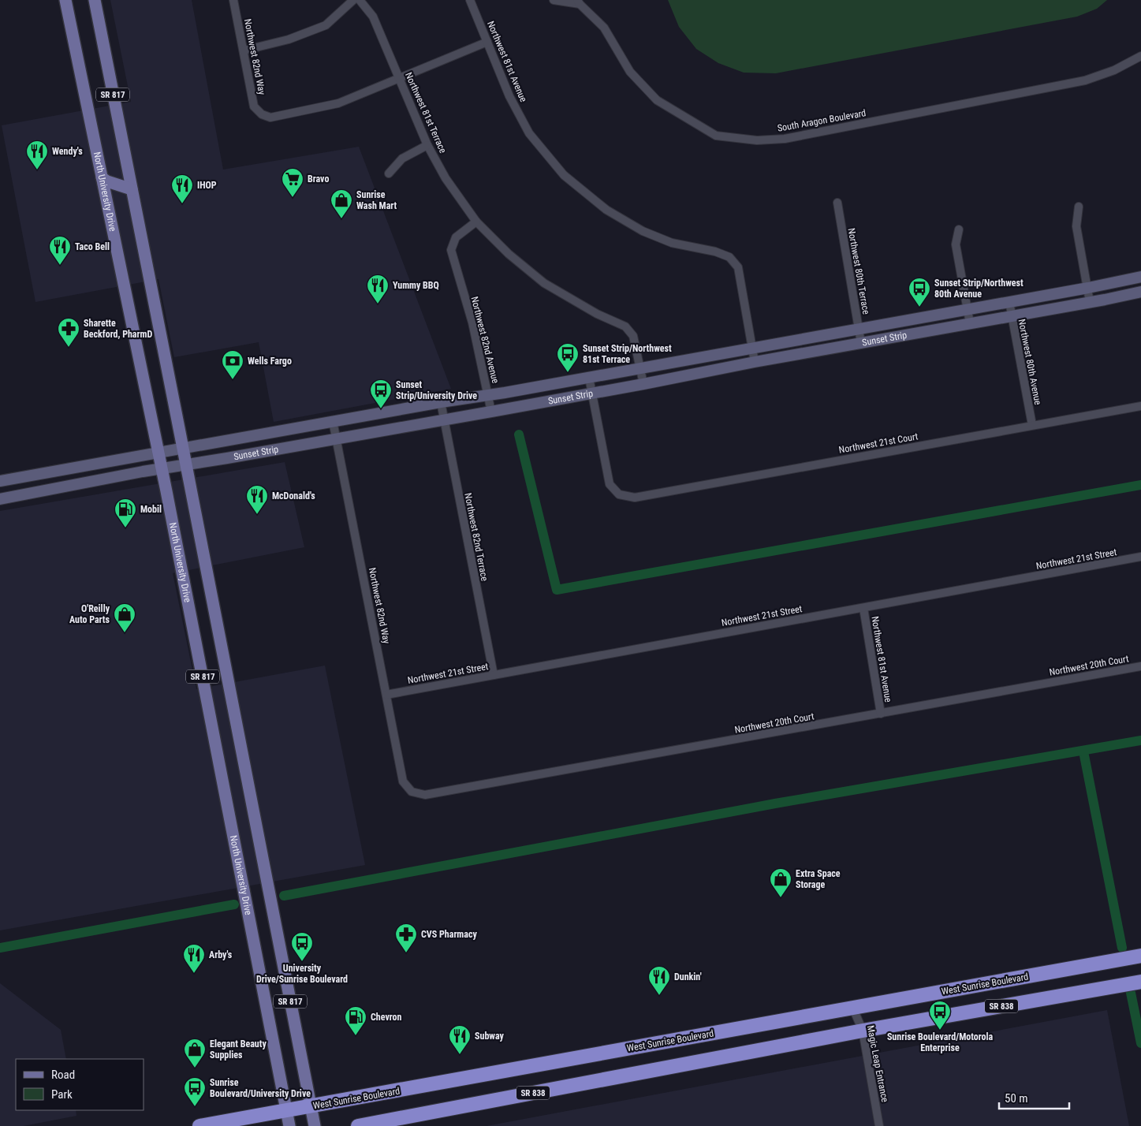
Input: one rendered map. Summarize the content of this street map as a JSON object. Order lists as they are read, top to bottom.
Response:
{
  "streets": {
    "highway": ["West Sunrise Boulevard", "SR 838"],
    "main road": ["SR 817", "North University Drive"],
    "street": [
      "Northwest 82nd Way",
      "Northwest 81st Avenue",
      "Northwest 81st Terrace",
      "South Aragon Boulevard",
      "Northwest 80th Terrace",
      "Sunset Strip",
      "Northwest 82nd Avenue",
      "Northwest 80th Avenue",
      "Northwest 21st Court",
      "Northwest 82nd Terrace",
      "Northwest 21st Street",
      "Northwest 20th Court",
      "Magic Leap Entrance"
    ]
  },
  "crossings": [
    ["Northwest 82nd Way", "Northwest 81st Terrace"],
    ["Northwest 82nd Way", "Sunset Strip"],
    ["Northwest 82nd Way", "Northwest 21st Street"],
    ["Northwest 82nd Way", "Northwest 20th Court"],
    ["Northwest 81st Avenue", "Sunset Strip"],
    ["Northwest 81st Avenue", "Northwest 21st Street"],
    ["Northwest 81st Avenue", "Northwest 20th Court"],
    ["SR 817", "Sunset Strip"],
    ["SR 817", "West Sunrise Boulevard"],
    ["Northwest 81st Terrace", "Sunset Strip"],
    ["Northwest 81st Terrace", "Northwest 82nd Avenue"],
    ["North University Drive", "Sunset Strip"],
    ["North University Drive", "West Sunrise Boulevard"],
    ["Northwest 80th Terrace", "Sunset Strip"],
    ["Sunset Strip", "Northwest 82nd Avenue"],
    ["Sunset Strip", "Northwest 80th Avenue"],
    ["Sunset Strip", "Northwest 21st Court"],
    ["Sunset Strip", "Northwest 82nd Terrace"],
    ["Northwest 80th Avenue", "Northwest 21st Court"],
    ["Northwest 82nd Terrace", "Northwest 21st Street"],
    ["West Sunrise Boulevard", "Magic Leap Entrance"],
    ["SR 838", "Magic Leap Entrance"]
  ],
  "places": {
    "restaurant": [
      "Wendy's",
      "IHOP",
      "Taco Bell",
      "Yummy BBQ",
      "McDonald's",
      "Arby's",
      "Dunkin'",
      "Subway"
    ],
    "supermarket": ["Bravo"],
    "shop": [
      "Sunrise Wash Mart",
      "O'Reilly Auto Parts",
      "Extra Space Storage",
      "Elegant Beauty Supplies"
    ],
    "bus stop": [
      "Sunset Strip/Northwest 80th Avenue",
      "Sunset Strip/Northwest 81st Terrace",
      "Sunset Strip/University Drive",
      "University Drive/Sunrise Boulevard",
      "Sunrise Boulevard/Motorola Enterprise",
      "Sunrise Boulevard/University Drive"
    ],
    "pharmacy": ["Sharette Beckford, PharmD", "CVS Pharmacy"],
    "bank": ["Wells Fargo"],
    "fuel station": ["Mobil", "Chevron"]
  },
  "legend": ["Road", "Park"],
  "scale_bar": "50 m"
}
